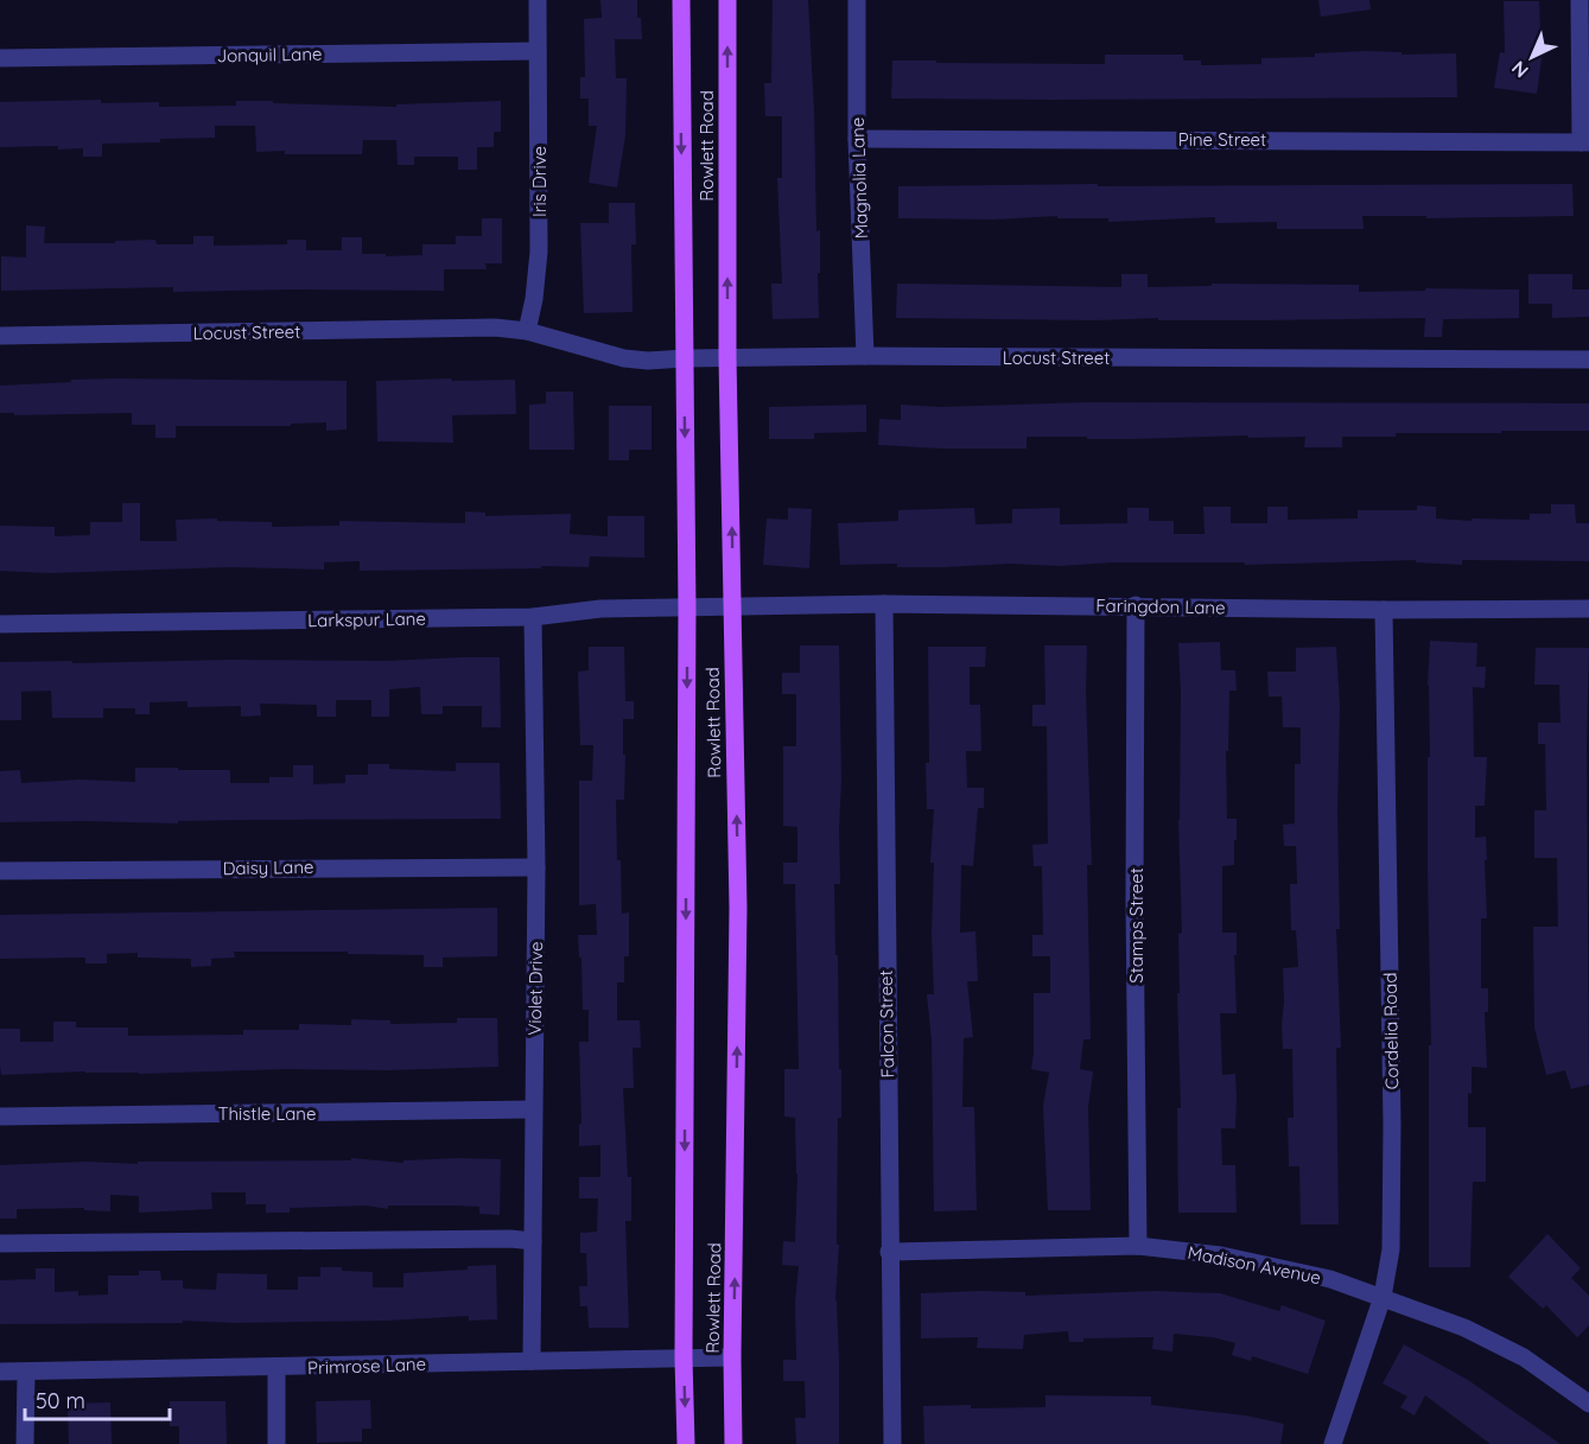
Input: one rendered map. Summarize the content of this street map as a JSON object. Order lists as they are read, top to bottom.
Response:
{
  "streets": {
    "main road": ["Rowlett Road"],
    "street": [
      "Jonquil Lane",
      "Pine Street",
      "Magnolia Lane",
      "Iris Drive",
      "Locust Street",
      "Faringdon Lane",
      "Larkspur Lane",
      "Daisy Lane",
      "Stamps Street",
      "Violet Drive",
      "Falcon Street",
      "Cordelia Road",
      "Thistle Lane",
      "Madison Avenue",
      "Primrose Lane"
    ]
  },
  "crossings": [
    ["Jonquil Lane", "Iris Drive"],
    ["Pine Street", "Magnolia Lane"],
    ["Rowlett Road", "Locust Street"],
    ["Rowlett Road", "Faringdon Lane"],
    ["Rowlett Road", "Larkspur Lane"],
    ["Rowlett Road", "Primrose Lane"],
    ["Magnolia Lane", "Locust Street"],
    ["Iris Drive", "Locust Street"],
    ["Faringdon Lane", "Larkspur Lane"],
    ["Faringdon Lane", "Stamps Street"],
    ["Faringdon Lane", "Falcon Street"],
    ["Faringdon Lane", "Cordelia Road"],
    ["Larkspur Lane", "Violet Drive"],
    ["Daisy Lane", "Violet Drive"],
    ["Stamps Street", "Madison Avenue"],
    ["Violet Drive", "Thistle Lane"],
    ["Violet Drive", "Primrose Lane"],
    ["Falcon Street", "Madison Avenue"],
    ["Cordelia Road", "Madison Avenue"]
  ],
  "scale_bar": "50 m",
  "north": "bottom left"
}
